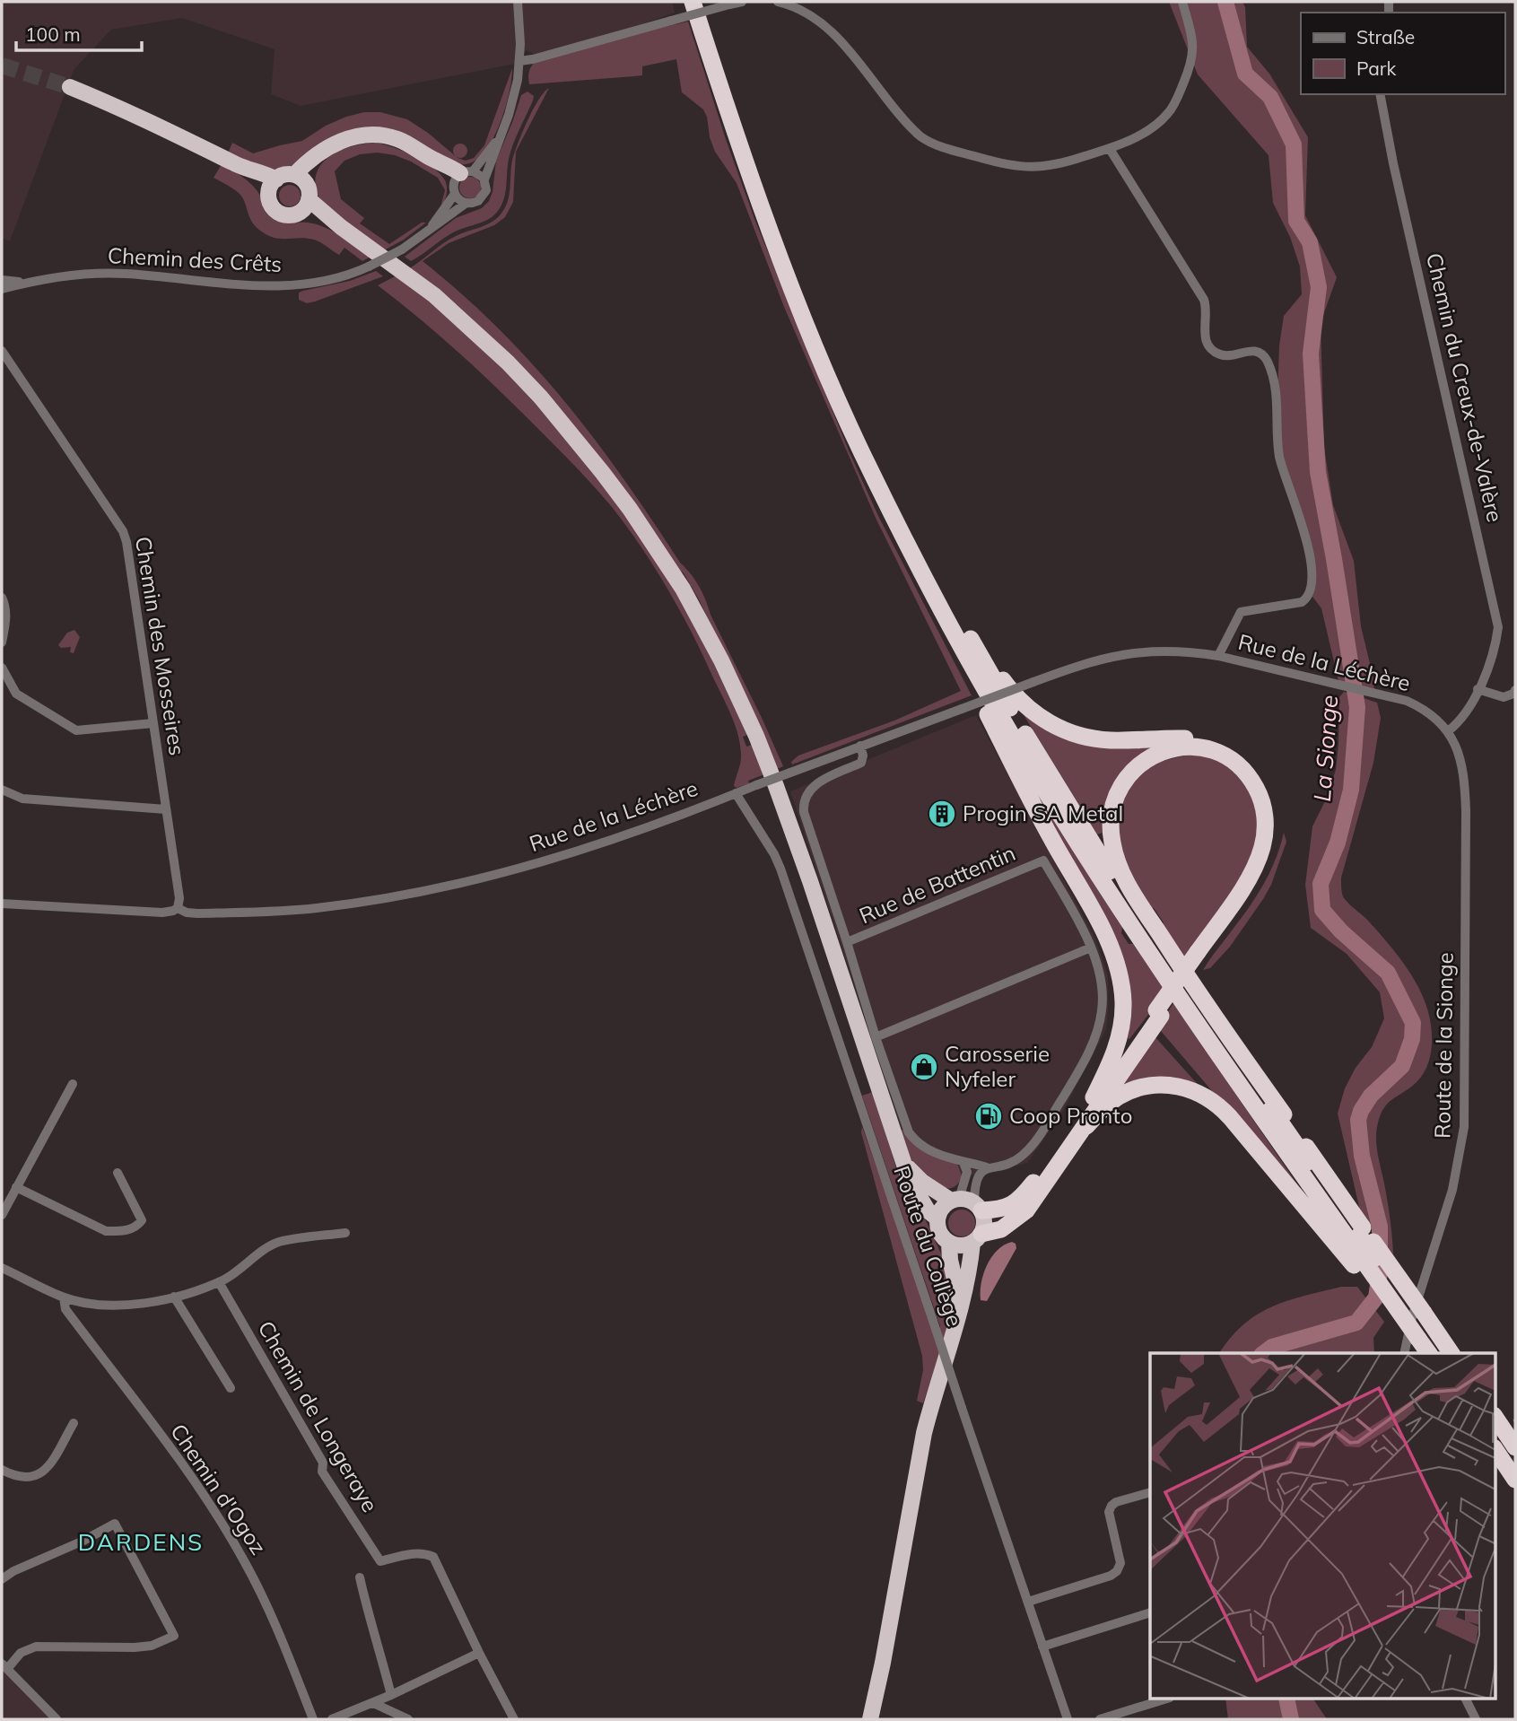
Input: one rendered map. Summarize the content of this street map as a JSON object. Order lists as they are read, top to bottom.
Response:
{
  "streets": {
    "street": [
      "Chemin des Crêts",
      "Chemin du Creux-de-Valère",
      "Chemin des Mosseires",
      "Rue de la Léchère",
      "Rue de Battentin",
      "Route de la Sionge",
      "Route du Collège",
      "Chemin de Longeraye",
      "Chemin d'Ogoz"
    ]
  },
  "crossings": [
    ["Chemin du Creux-de-Valère", "Rue de la Léchère"],
    ["Chemin du Creux-de-Valère", "Route de la Sionge"],
    ["Chemin des Mosseires", "Rue de la Léchère"],
    ["Rue de la Léchère", "Route de la Sionge"],
    ["Rue de la Léchère", "Route du Collège"]
  ],
  "districts": ["DARDENS"],
  "water": ["La Sionge"],
  "places": {
    "building": ["Progin SA Metal"],
    "shop": ["Carosserie Nyfeler"],
    "fuel station": ["Coop Pronto"]
  },
  "legend": ["Straße", "Park"],
  "scale_bar": "100 m"
}
